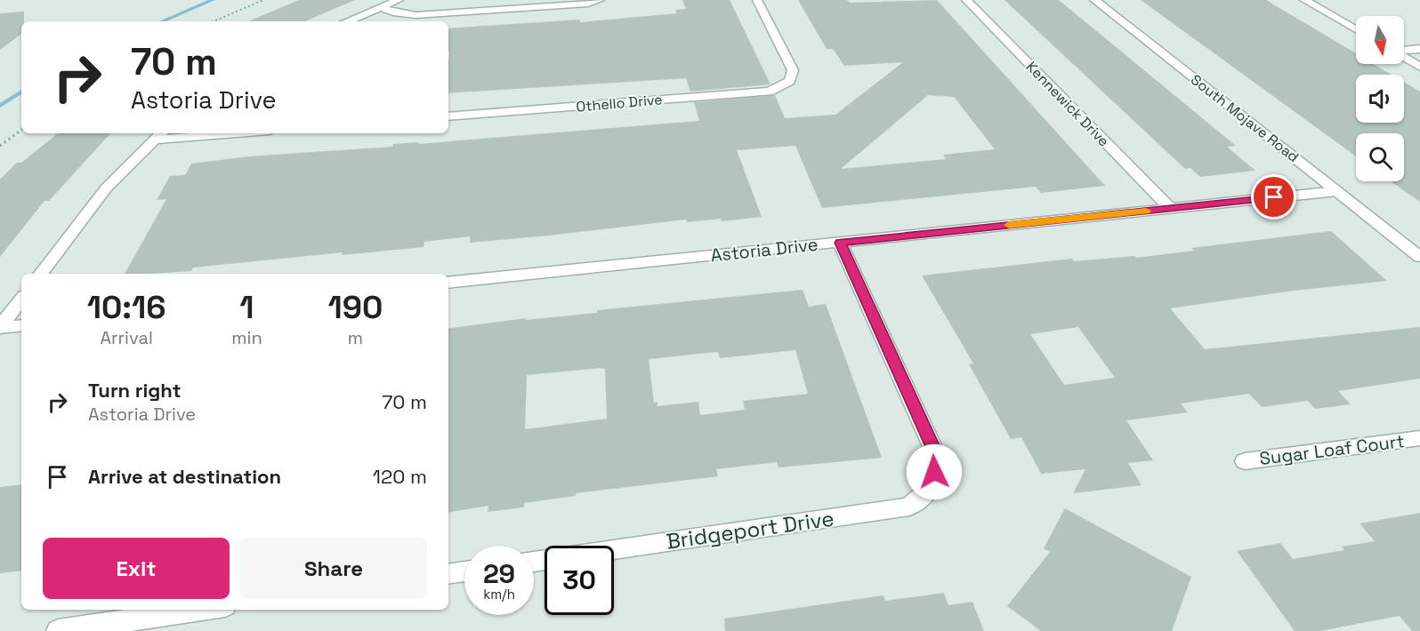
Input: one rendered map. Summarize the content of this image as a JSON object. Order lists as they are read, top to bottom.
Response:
{
  "streets": {
    "street": [
      "Othello Drive",
      "Kennewick Drive",
      "South Mojave Road",
      "Astoria Drive",
      "Sugar Loaf Court",
      "Bridgeport Drive"
    ]
  },
  "crossings": [
    ["Kennewick Drive", "Astoria Drive"],
    ["South Mojave Road", "Astoria Drive"],
    ["Astoria Drive", "Bridgeport Drive"]
  ],
  "north": "bottom",
  "page": {
    "turn": ["70 m", "Astoria Drive"],
    "eta": [
      "10:16",
      "Arrival",
      "1",
      "min",
      "190",
      "m"
    ],
    "list": [
      {
        "name": "Turn right",
        "note": "Astoria Drive",
        "value": "70 m"
      },
      {
        "name": "Arrive at destination",
        "value": "120 m"
      }
    ],
    "buttons": ["Exit", "Share"],
    "speed": "29 km/h",
    "limit": "30"
  }
}
